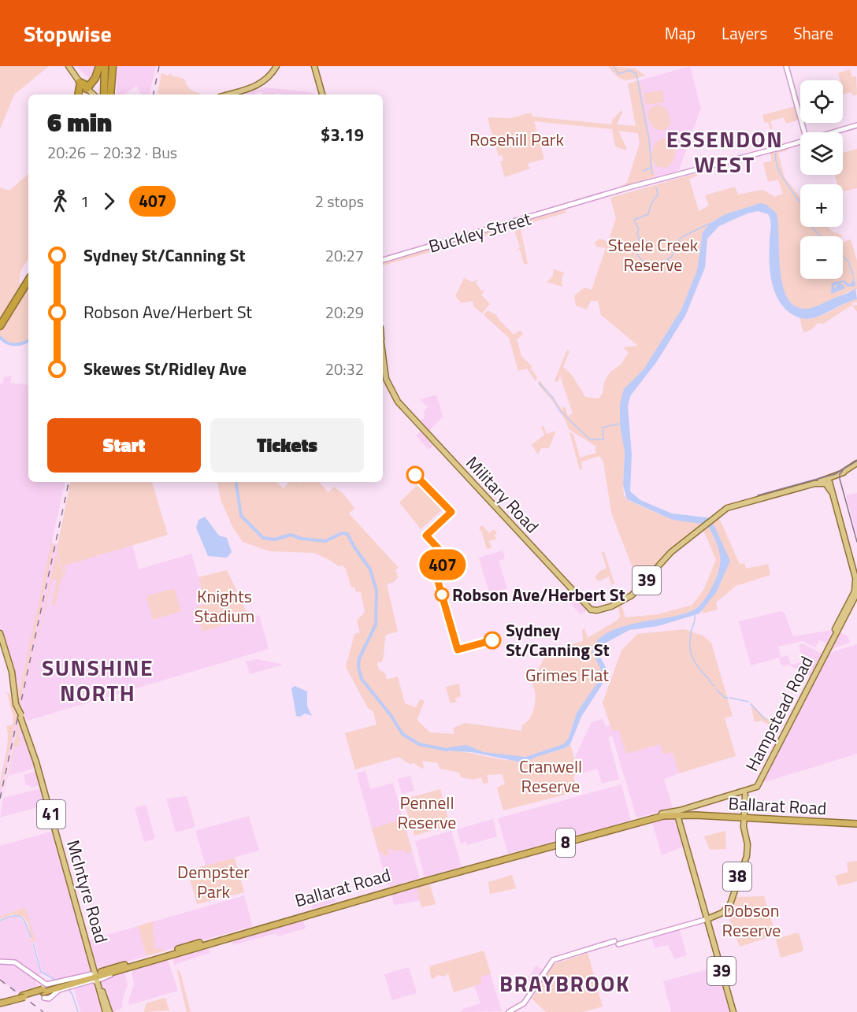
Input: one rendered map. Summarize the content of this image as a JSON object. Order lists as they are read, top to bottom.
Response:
{
  "streets": {
    "highway": ["Ballarat Road", "8"],
    "main road": [
      "Buckley Street",
      "Military Road",
      "39",
      "Hampstead Road",
      "41",
      "38",
      "McIntyre Road"
    ]
  },
  "crossings": [
    ["39", "38"],
    ["Hampstead Road", "38"],
    ["Ballarat Road", "41"],
    ["Ballarat Road", "38"],
    ["Ballarat Road", "McIntyre Road"],
    ["41", "McIntyre Road"]
  ],
  "districts": ["ESSENDON WEST", "SUNSHINE NORTH", "BRAYBROOK"],
  "parks": [
    "Rosehill Park",
    "Steele Creek Reserve",
    "Knights Stadium",
    "Grimes Flat",
    "Cranwell Reserve",
    "Pennell Reserve",
    "Dempster Park",
    "Dobson Reserve"
  ],
  "places": ["Robson Ave/Herbert St", "Sydney St/Canning St"],
  "lines": ["bus line 407"],
  "page": {
    "header": "Stopwise",
    "nav": ["Map", "Layers", "Share"],
    "on_map": "407",
    "map_buttons": ["+", "−"],
    "heading": ["6 min", "20:26 – 20:32 · Bus", "$3.19"],
    "legs": ["1", "407", "2 stops"],
    "list": [
      {
        "name": "Sydney St/Canning St",
        "value": "20:27"
      },
      {
        "name": "Robson Ave/Herbert St",
        "value": "20:29"
      },
      {
        "name": "Skewes St/Ridley Ave",
        "value": "20:32"
      }
    ],
    "buttons": ["Start", "Tickets"]
  }
}
